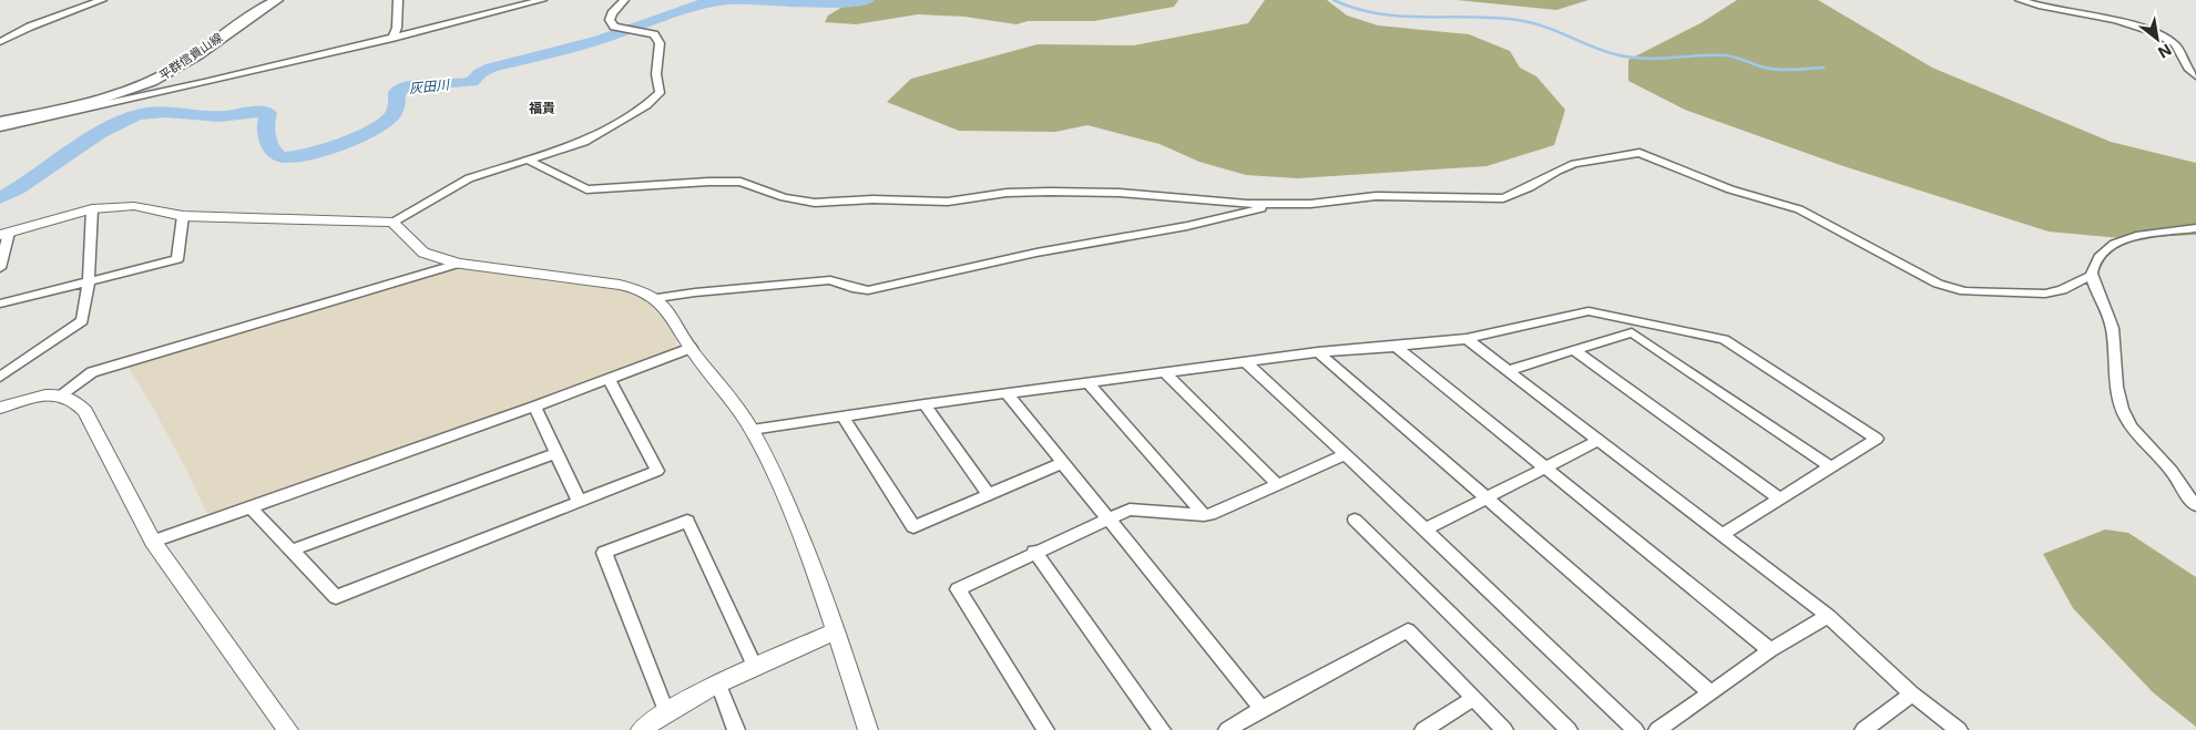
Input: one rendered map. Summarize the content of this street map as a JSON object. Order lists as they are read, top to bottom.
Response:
{
  "streets": {
    "main road": ["平群信貴山線"]
  },
  "districts": ["福貴"],
  "water": ["灰田川"],
  "north": "bottom right"
}
